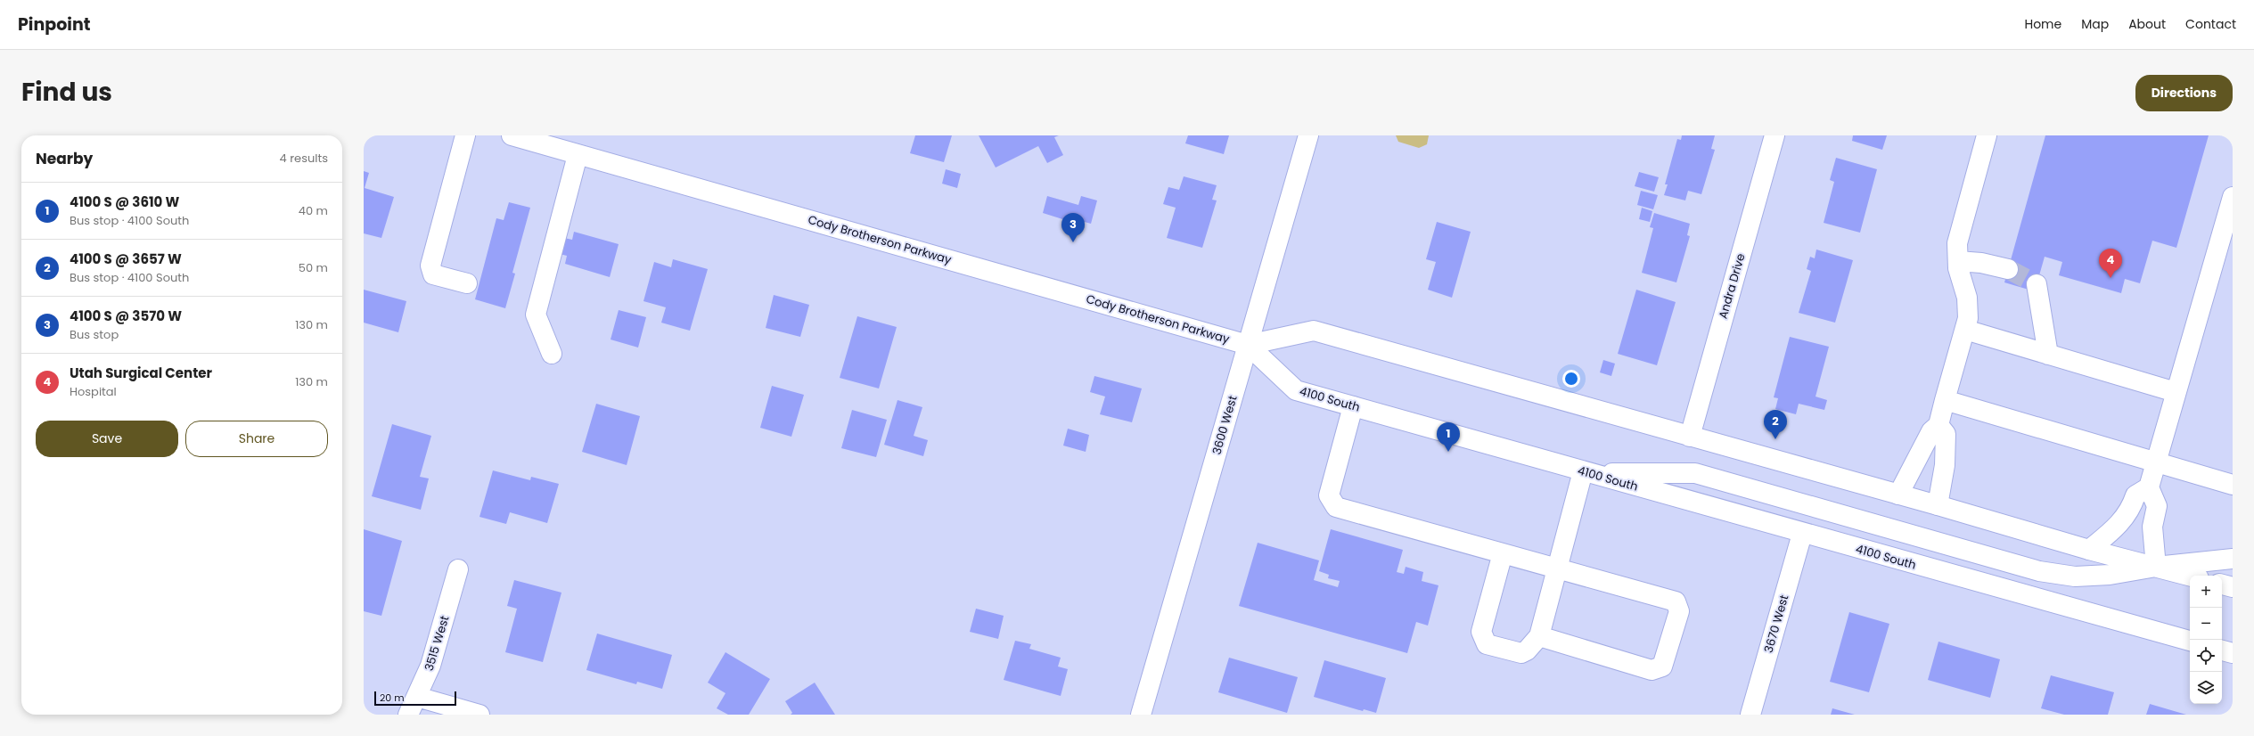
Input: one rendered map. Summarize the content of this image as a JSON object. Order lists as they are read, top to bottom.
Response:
{
  "streets": {
    "main road": [
      "Cody Brotherson Parkway",
      "Andra Drive",
      "4100 South",
      "3600 West",
      "3670 West",
      "3515 West"
    ]
  },
  "crossings": [
    ["Cody Brotherson Parkway", "4100 South"],
    ["Cody Brotherson Parkway", "3600 West"],
    ["4100 South", "3600 West"],
    ["4100 South", "3670 West"]
  ],
  "scale_bar": "20 m",
  "page": {
    "header": "Pinpoint",
    "nav": [
      "Home",
      "Map",
      "About",
      "Contact"
    ],
    "title": "Find us",
    "buttons": [
      "Directions",
      ["Save", "Share"]
    ],
    "heading": ["Nearby", "4 results"],
    "list": [
      {
        "mark": "1",
        "name": "4100 S @ 3610 W",
        "note": "Bus stop · 4100 South",
        "value": "40 m"
      },
      {
        "mark": "2",
        "name": "4100 S @ 3657 W",
        "note": "Bus stop · 4100 South",
        "value": "50 m"
      },
      {
        "mark": "3",
        "name": "4100 S @ 3570 W",
        "note": "Bus stop",
        "value": "130 m"
      },
      {
        "mark": "4",
        "name": "Utah Surgical Center",
        "note": "Hospital",
        "value": "130 m"
      }
    ],
    "pins": [
      "3",
      "4",
      "2",
      "1"
    ],
    "map_buttons": ["+", "−"],
    "scale": "20 m"
  }
}
